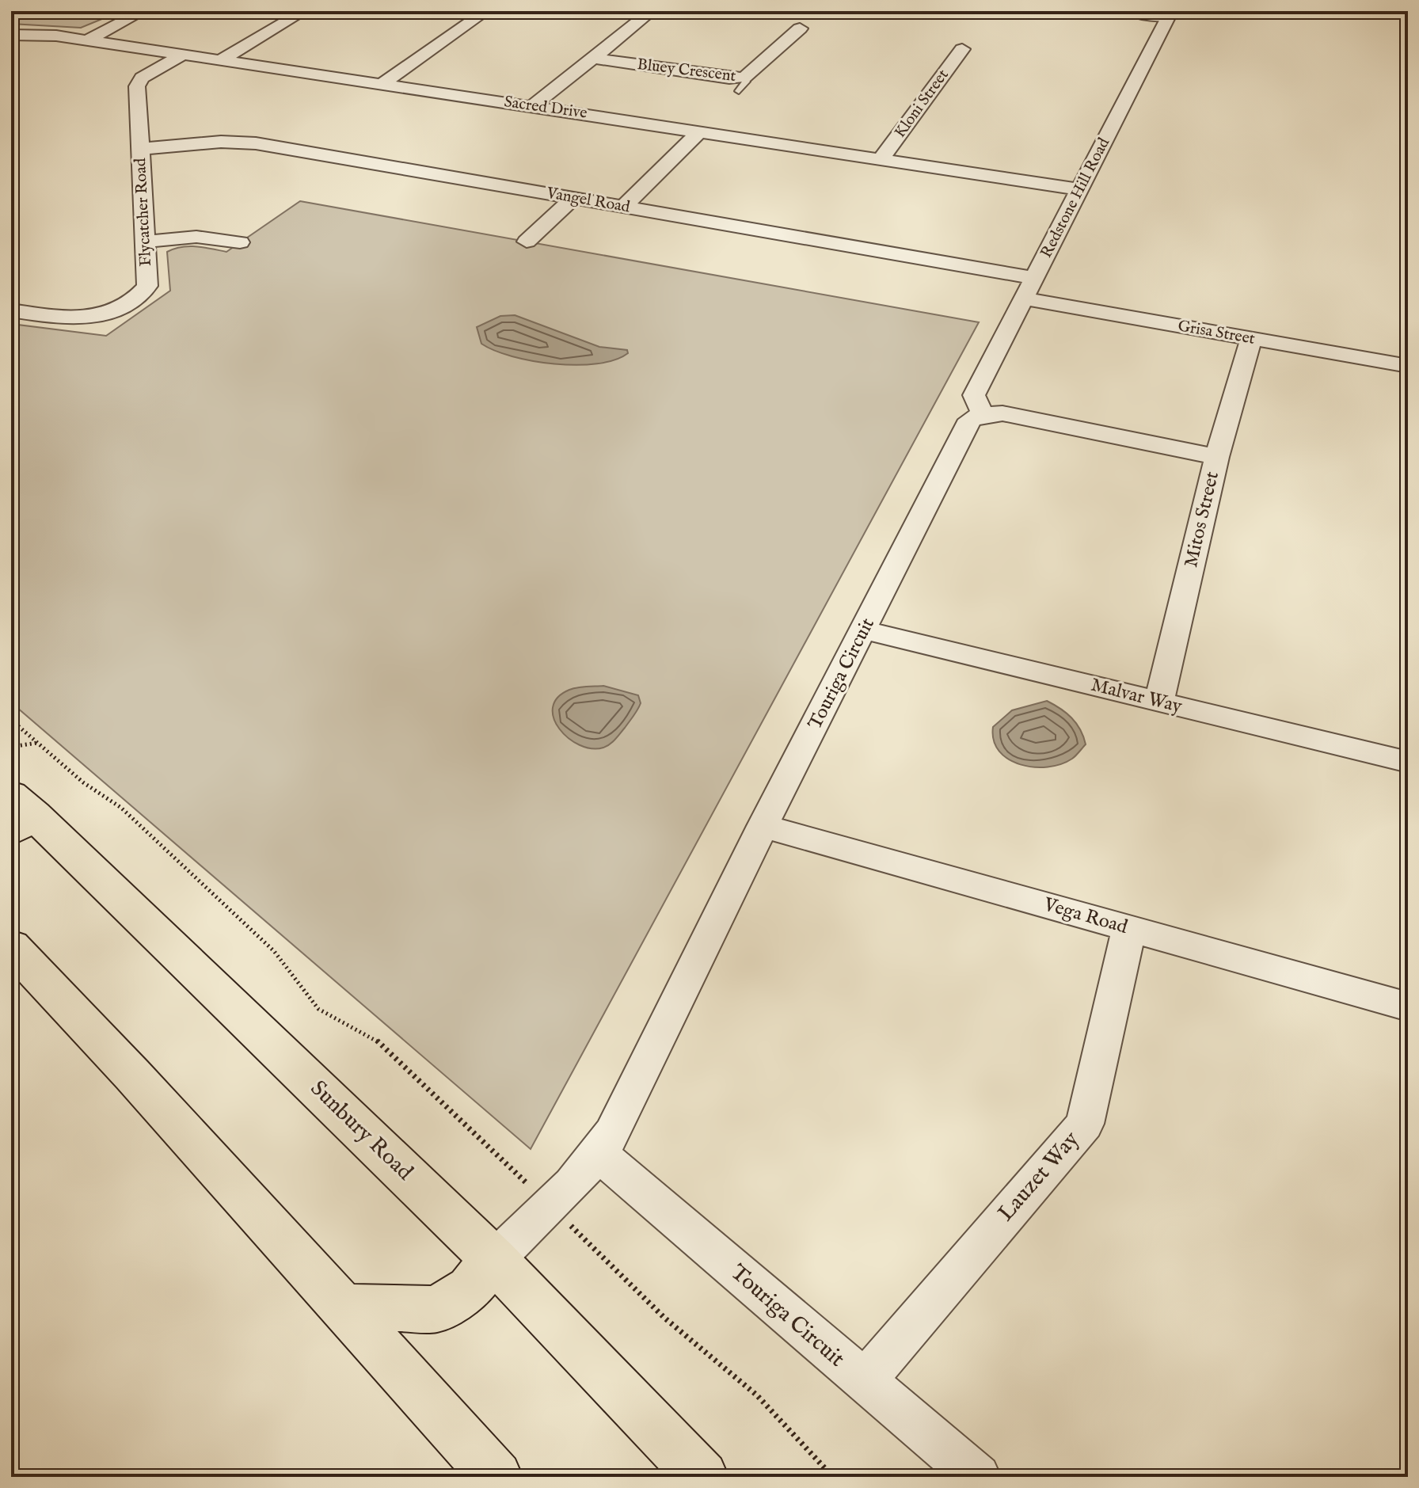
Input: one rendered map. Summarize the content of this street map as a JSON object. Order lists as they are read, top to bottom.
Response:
{
  "streets": {
    "main road": ["Sunbury Road"],
    "street": [
      "Bluey Crescent",
      "Kloni Street",
      "Sacred Drive",
      "Redstone Hill Road",
      "Vangel Road",
      "Flycatcher Road",
      "Grisa Street",
      "Mitos Street",
      "Touriga Circuit",
      "Malvar Way",
      "Vega Road",
      "Lauzet Way"
    ]
  },
  "crossings": [
    ["Kloni Street", "Sacred Drive"],
    ["Sacred Drive", "Redstone Hill Road"],
    ["Sacred Drive", "Flycatcher Road"],
    ["Redstone Hill Road", "Vangel Road"],
    ["Redstone Hill Road", "Grisa Street"],
    ["Redstone Hill Road", "Touriga Circuit"],
    ["Vangel Road", "Flycatcher Road"],
    ["Grisa Street", "Mitos Street"],
    ["Mitos Street", "Malvar Way"],
    ["Touriga Circuit", "Malvar Way"],
    ["Touriga Circuit", "Vega Road"],
    ["Touriga Circuit", "Sunbury Road"],
    ["Touriga Circuit", "Lauzet Way"],
    ["Vega Road", "Lauzet Way"]
  ]
}
